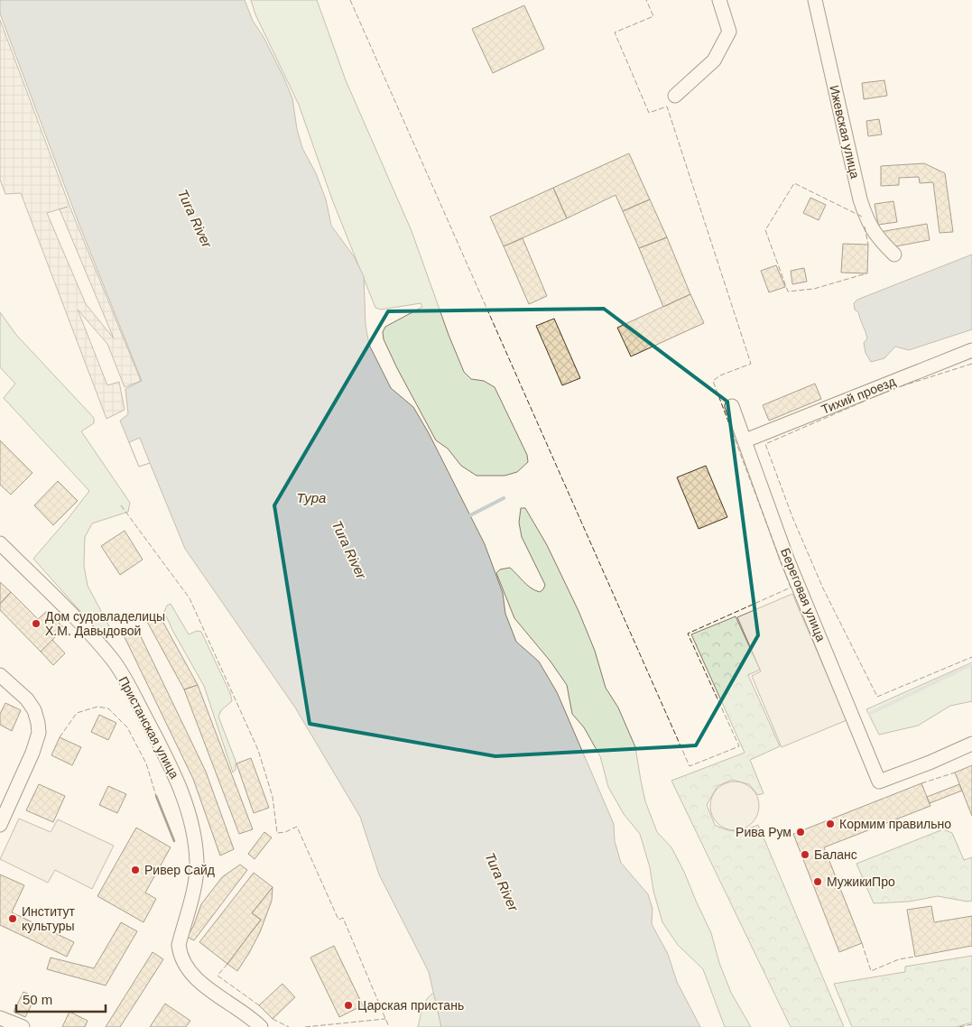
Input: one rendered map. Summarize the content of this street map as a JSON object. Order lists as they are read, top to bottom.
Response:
{
  "streets": {
    "street": [
      "Ижевская улица",
      "Тихий проезд",
      "Береговая улица",
      "Пристанская улица"
    ]
  },
  "crossings": [
    ["Тихий проезд", "Береговая улица"]
  ],
  "water": ["Tura River", "Тура"],
  "places": [
    "Дом судовладелицы Х.М. Давыдовой",
    "Кормим правильно",
    "Рива Рум",
    "Баланс",
    "Ривер Сайд",
    "МужикиПро",
    "Институт культуры",
    "Царская пристань"
  ],
  "scale_bar": "50 m"
}
